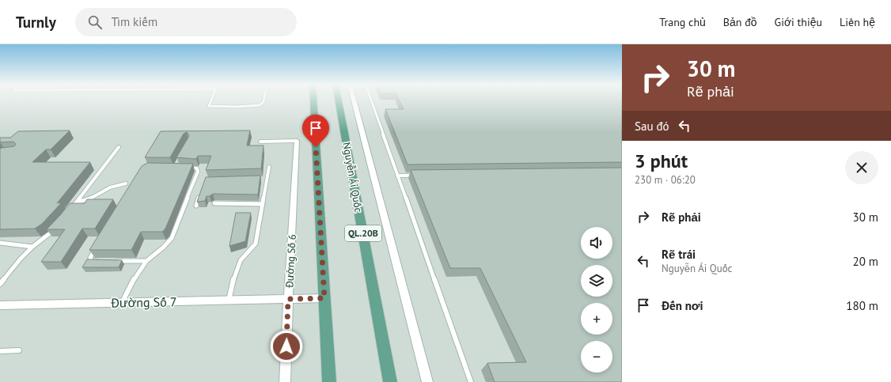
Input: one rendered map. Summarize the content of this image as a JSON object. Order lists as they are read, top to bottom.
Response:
{
  "streets": {
    "main road": ["Nguyễn Ái Quốc", "QL.20B"],
    "street": ["Đường Số 6", "Đường Số 7"]
  },
  "crossings": [
    ["Đường Số 6", "Đường Số 7"]
  ],
  "page": {
    "header": "Turnly",
    "search": "Tìm kiếm",
    "nav": [
      "Trang chủ",
      "Bản đồ",
      "Giới thiệu",
      "Liên hệ"
    ],
    "turn": ["30 m", "Rẽ phải"],
    "then": "Sau đó",
    "heading": ["3 phút", "230 m · 06:20"],
    "list": [
      {
        "name": "Rẽ phải",
        "value": "30 m"
      },
      {
        "name": "Rẽ trái",
        "note": "Nguyễn Ái Quốc",
        "value": "20 m"
      },
      {
        "name": "Đến nơi",
        "value": "180 m"
      }
    ],
    "map_buttons": ["+", "−"]
  }
}
